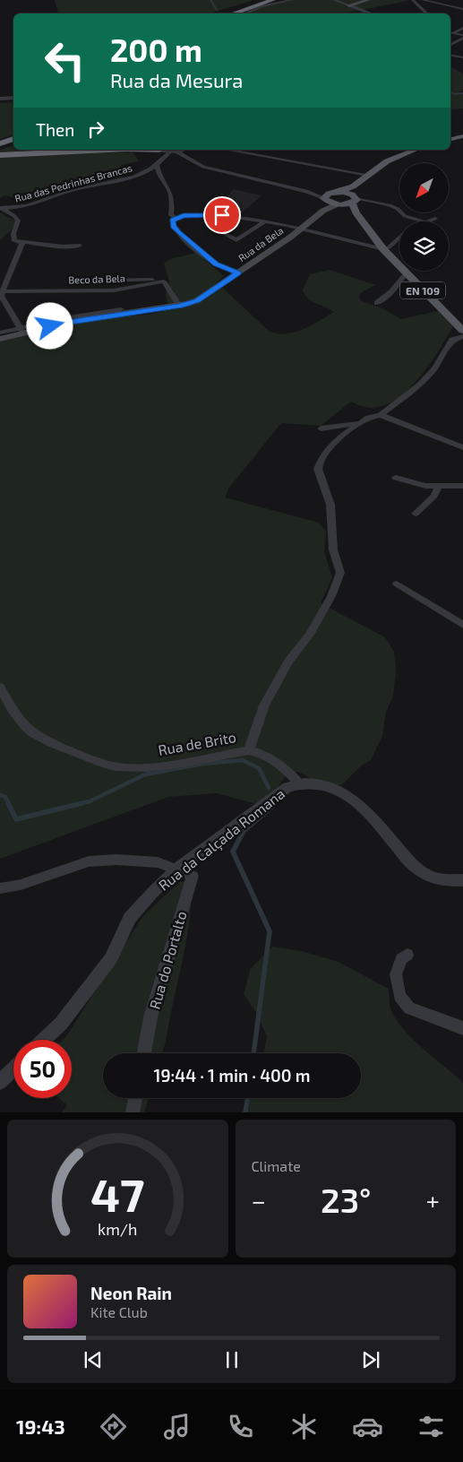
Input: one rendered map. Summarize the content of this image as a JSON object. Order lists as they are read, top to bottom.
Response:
{
  "streets": {
    "main road": ["Rua da Bela", "EN 109"],
    "street": [
      "Rua das Pedrinhas Brancas",
      "Beco da Bela",
      "Rua de Brito",
      "Rua da Calçada Romana",
      "Rua do Portalto"
    ]
  },
  "crossings": [
    ["Rua de Brito", "Rua da Calçada Romana"],
    ["Rua da Calçada Romana", "Rua do Portalto"]
  ],
  "north": "bottom left",
  "page": {
    "turn": ["200 m", "Rua da Mesura"],
    "then": "Then",
    "limit": "50",
    "trip": "19:44 · 1 min · 400 m",
    "tile": "Climate",
    "heat": ["−", "23°", "+"],
    "song": ["Neon Rain", "Kite Club"],
    "tabs": "19:43",
    "gauge": ["47", "km/h"]
  }
}
